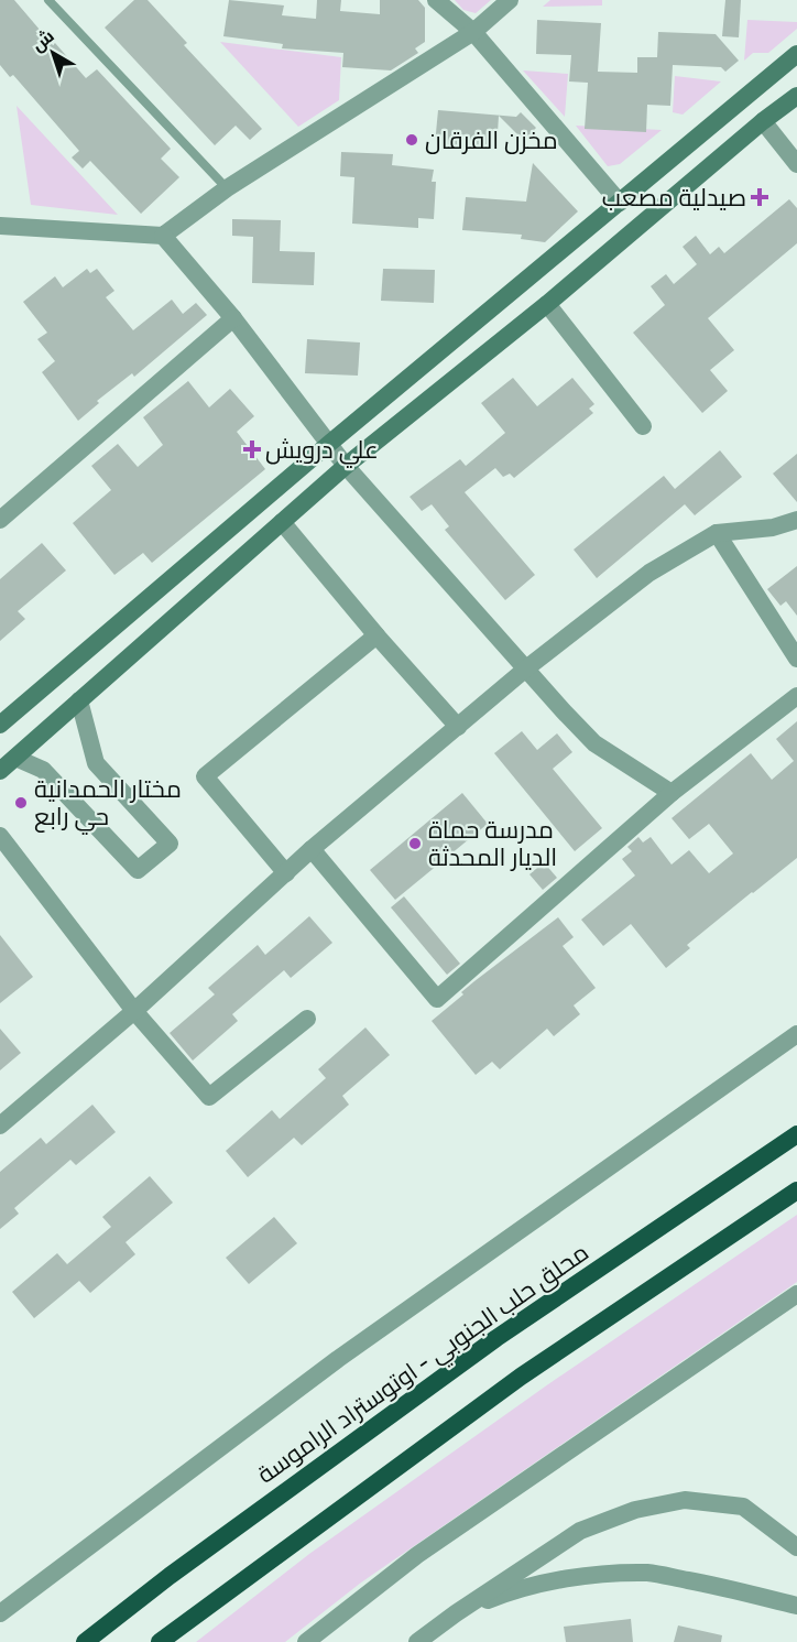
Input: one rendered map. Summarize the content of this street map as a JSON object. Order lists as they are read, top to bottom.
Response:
{
  "streets": {
    "highway": ["محلق حلب الجنوبي - اوتوستراد الراموسة"]
  },
  "places": {
    "other": ["مخزن الفرقان", "مختار الحمدانية حي رابع", "مدرسة حماة الديار المحدثة"],
    "health": ["صيدلية مصعب", "علي درويش"]
  },
  "north": "top left"
}
